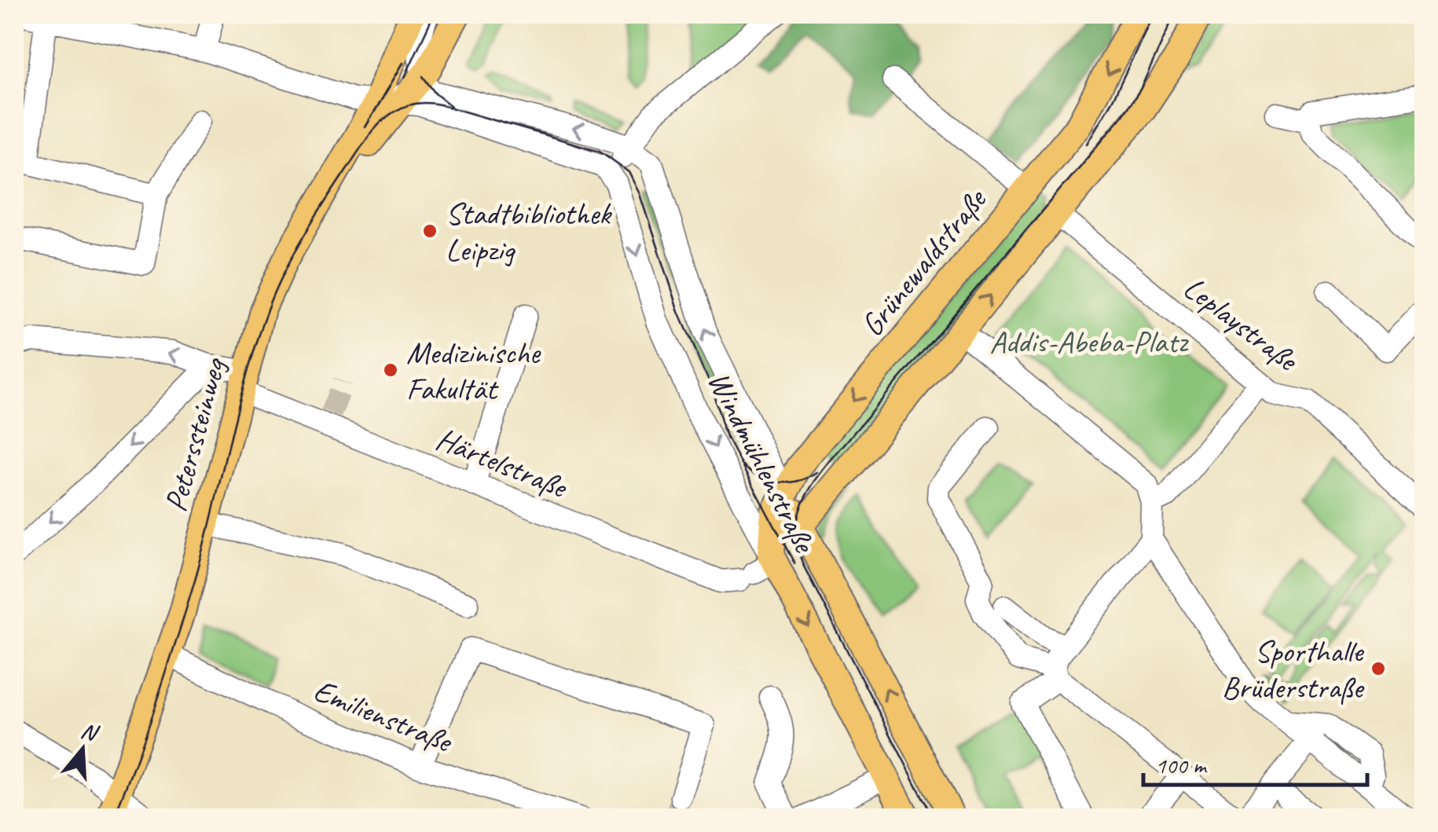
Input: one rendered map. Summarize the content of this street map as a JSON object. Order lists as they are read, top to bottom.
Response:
{
  "streets": {
    "main road": ["Grünewaldstraße", "Peterssteinweg", "Windmühlenstraße"],
    "street": ["Leplaystraße", "Härtelstraße", "Emilienstraße"]
  },
  "crossings": [
    ["Grünewaldstraße", "Windmühlenstraße"],
    ["Grünewaldstraße", "Härtelstraße"],
    ["Peterssteinweg", "Härtelstraße"],
    ["Peterssteinweg", "Emilienstraße"],
    ["Windmühlenstraße", "Härtelstraße"]
  ],
  "parks": ["Addis-Abeba-Platz"],
  "places": ["Stadtbibliothek Leipzig", "Medizinische Fakultät", "Sporthalle Brüderstraße"],
  "scale_bar": "100 m",
  "north": "top"
}
